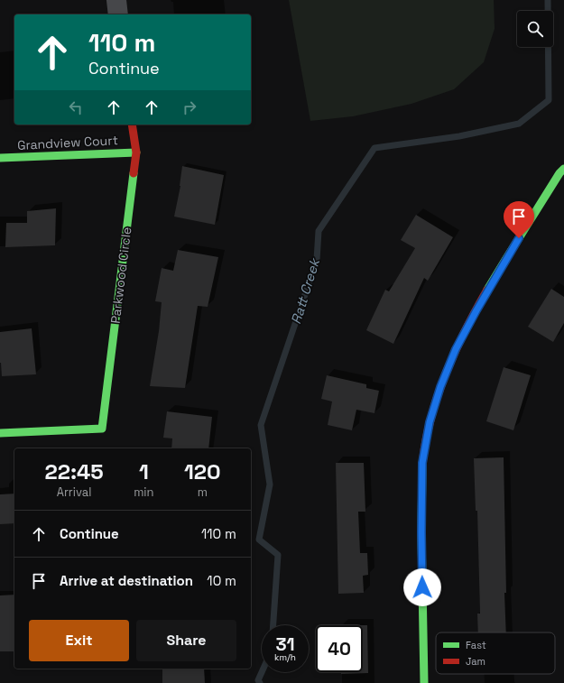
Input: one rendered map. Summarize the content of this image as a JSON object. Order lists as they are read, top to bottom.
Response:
{
  "streets": {
    "street": ["Grandview Court", "Parkwood Circle"]
  },
  "crossings": [
    ["Grandview Court", "Parkwood Circle"]
  ],
  "water": ["Ratt Creek"],
  "legend": ["Fast", "Jam"],
  "page": {
    "turn": ["110 m", "Continue"],
    "eta": [
      "22:45",
      "Arrival",
      "1",
      "min",
      "120",
      "m"
    ],
    "list": [
      {
        "name": "Continue",
        "value": "110 m"
      },
      {
        "name": "Arrive at destination",
        "value": "10 m"
      }
    ],
    "buttons": ["Exit", "Share"],
    "speed": "31 km/h",
    "limit": "40"
  }
}
